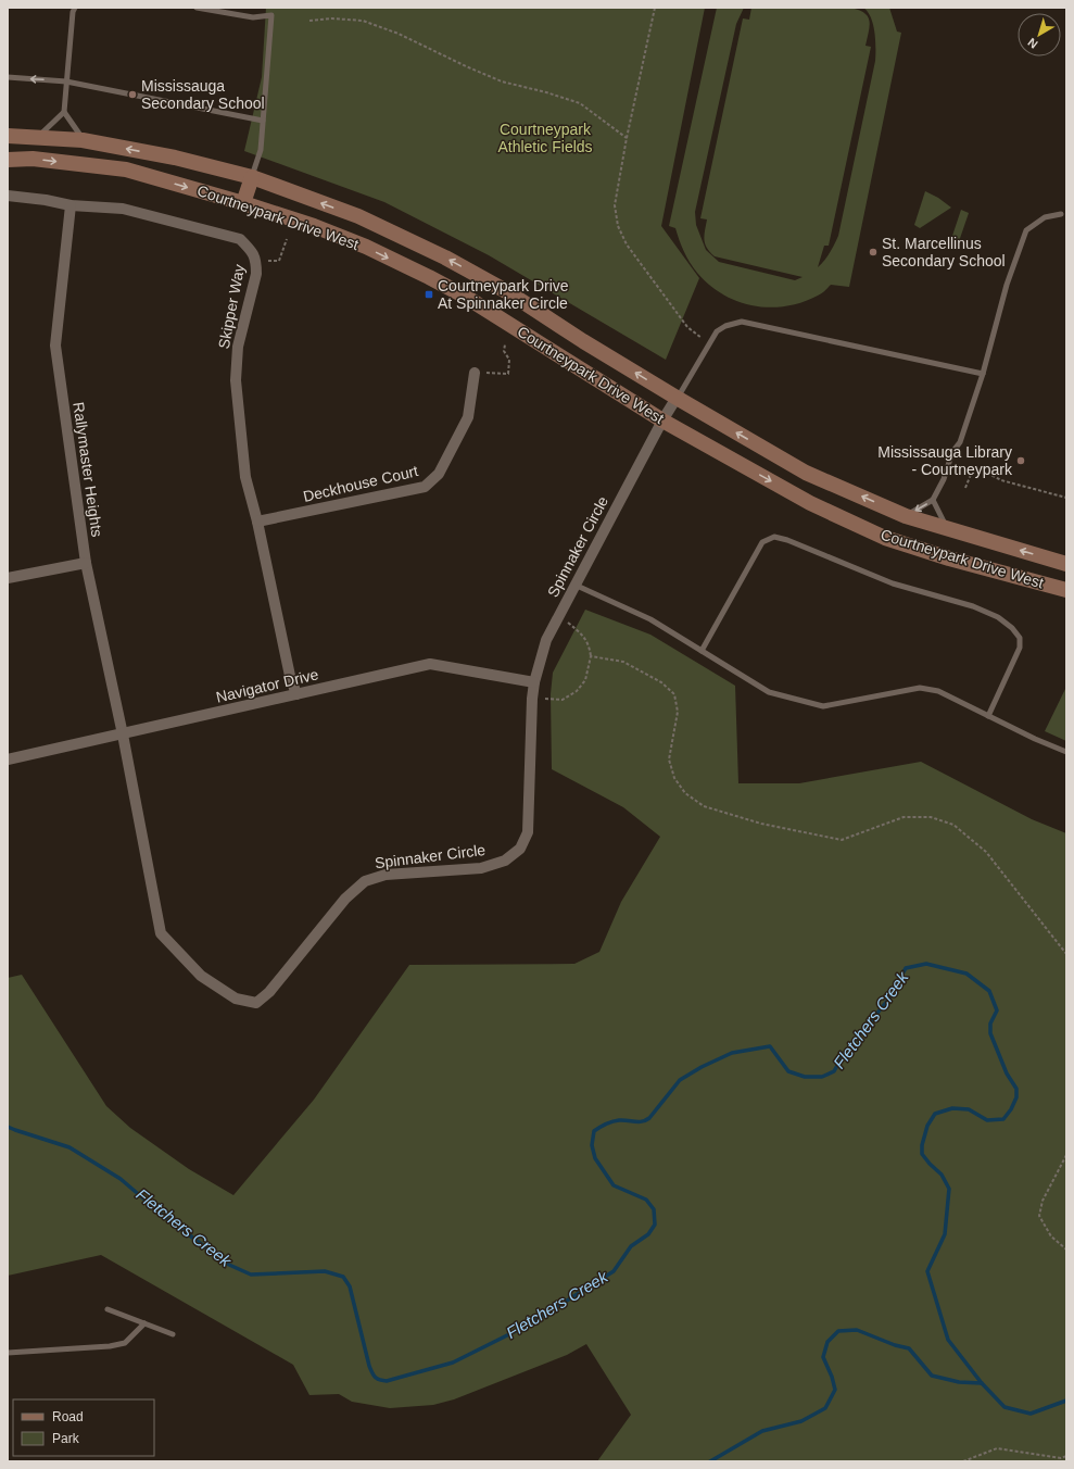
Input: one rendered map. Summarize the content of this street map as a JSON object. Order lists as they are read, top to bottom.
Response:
{
  "streets": {
    "main road": ["Courtneypark Drive West"],
    "street": [
      "Skipper Way",
      "Rallymaster Heights",
      "Deckhouse Court",
      "Spinnaker Circle",
      "Navigator Drive"
    ]
  },
  "crossings": [
    ["Courtneypark Drive West", "Spinnaker Circle"],
    ["Skipper Way", "Rallymaster Heights"],
    ["Skipper Way", "Deckhouse Court"],
    ["Skipper Way", "Navigator Drive"],
    ["Rallymaster Heights", "Spinnaker Circle"],
    ["Rallymaster Heights", "Navigator Drive"],
    ["Spinnaker Circle", "Navigator Drive"]
  ],
  "water": ["Fletchers Creek"],
  "parks": ["Courtneypark Athletic Fields"],
  "places": {
    "other": ["Mississauga Secondary School", "St. Marcellinus Secondary School", "Mississauga Library - Courtneypark"],
    "transit": ["Courtneypark Drive At Spinnaker Circle"]
  },
  "legend": ["Road", "Park"],
  "north": "bottom left"
}
